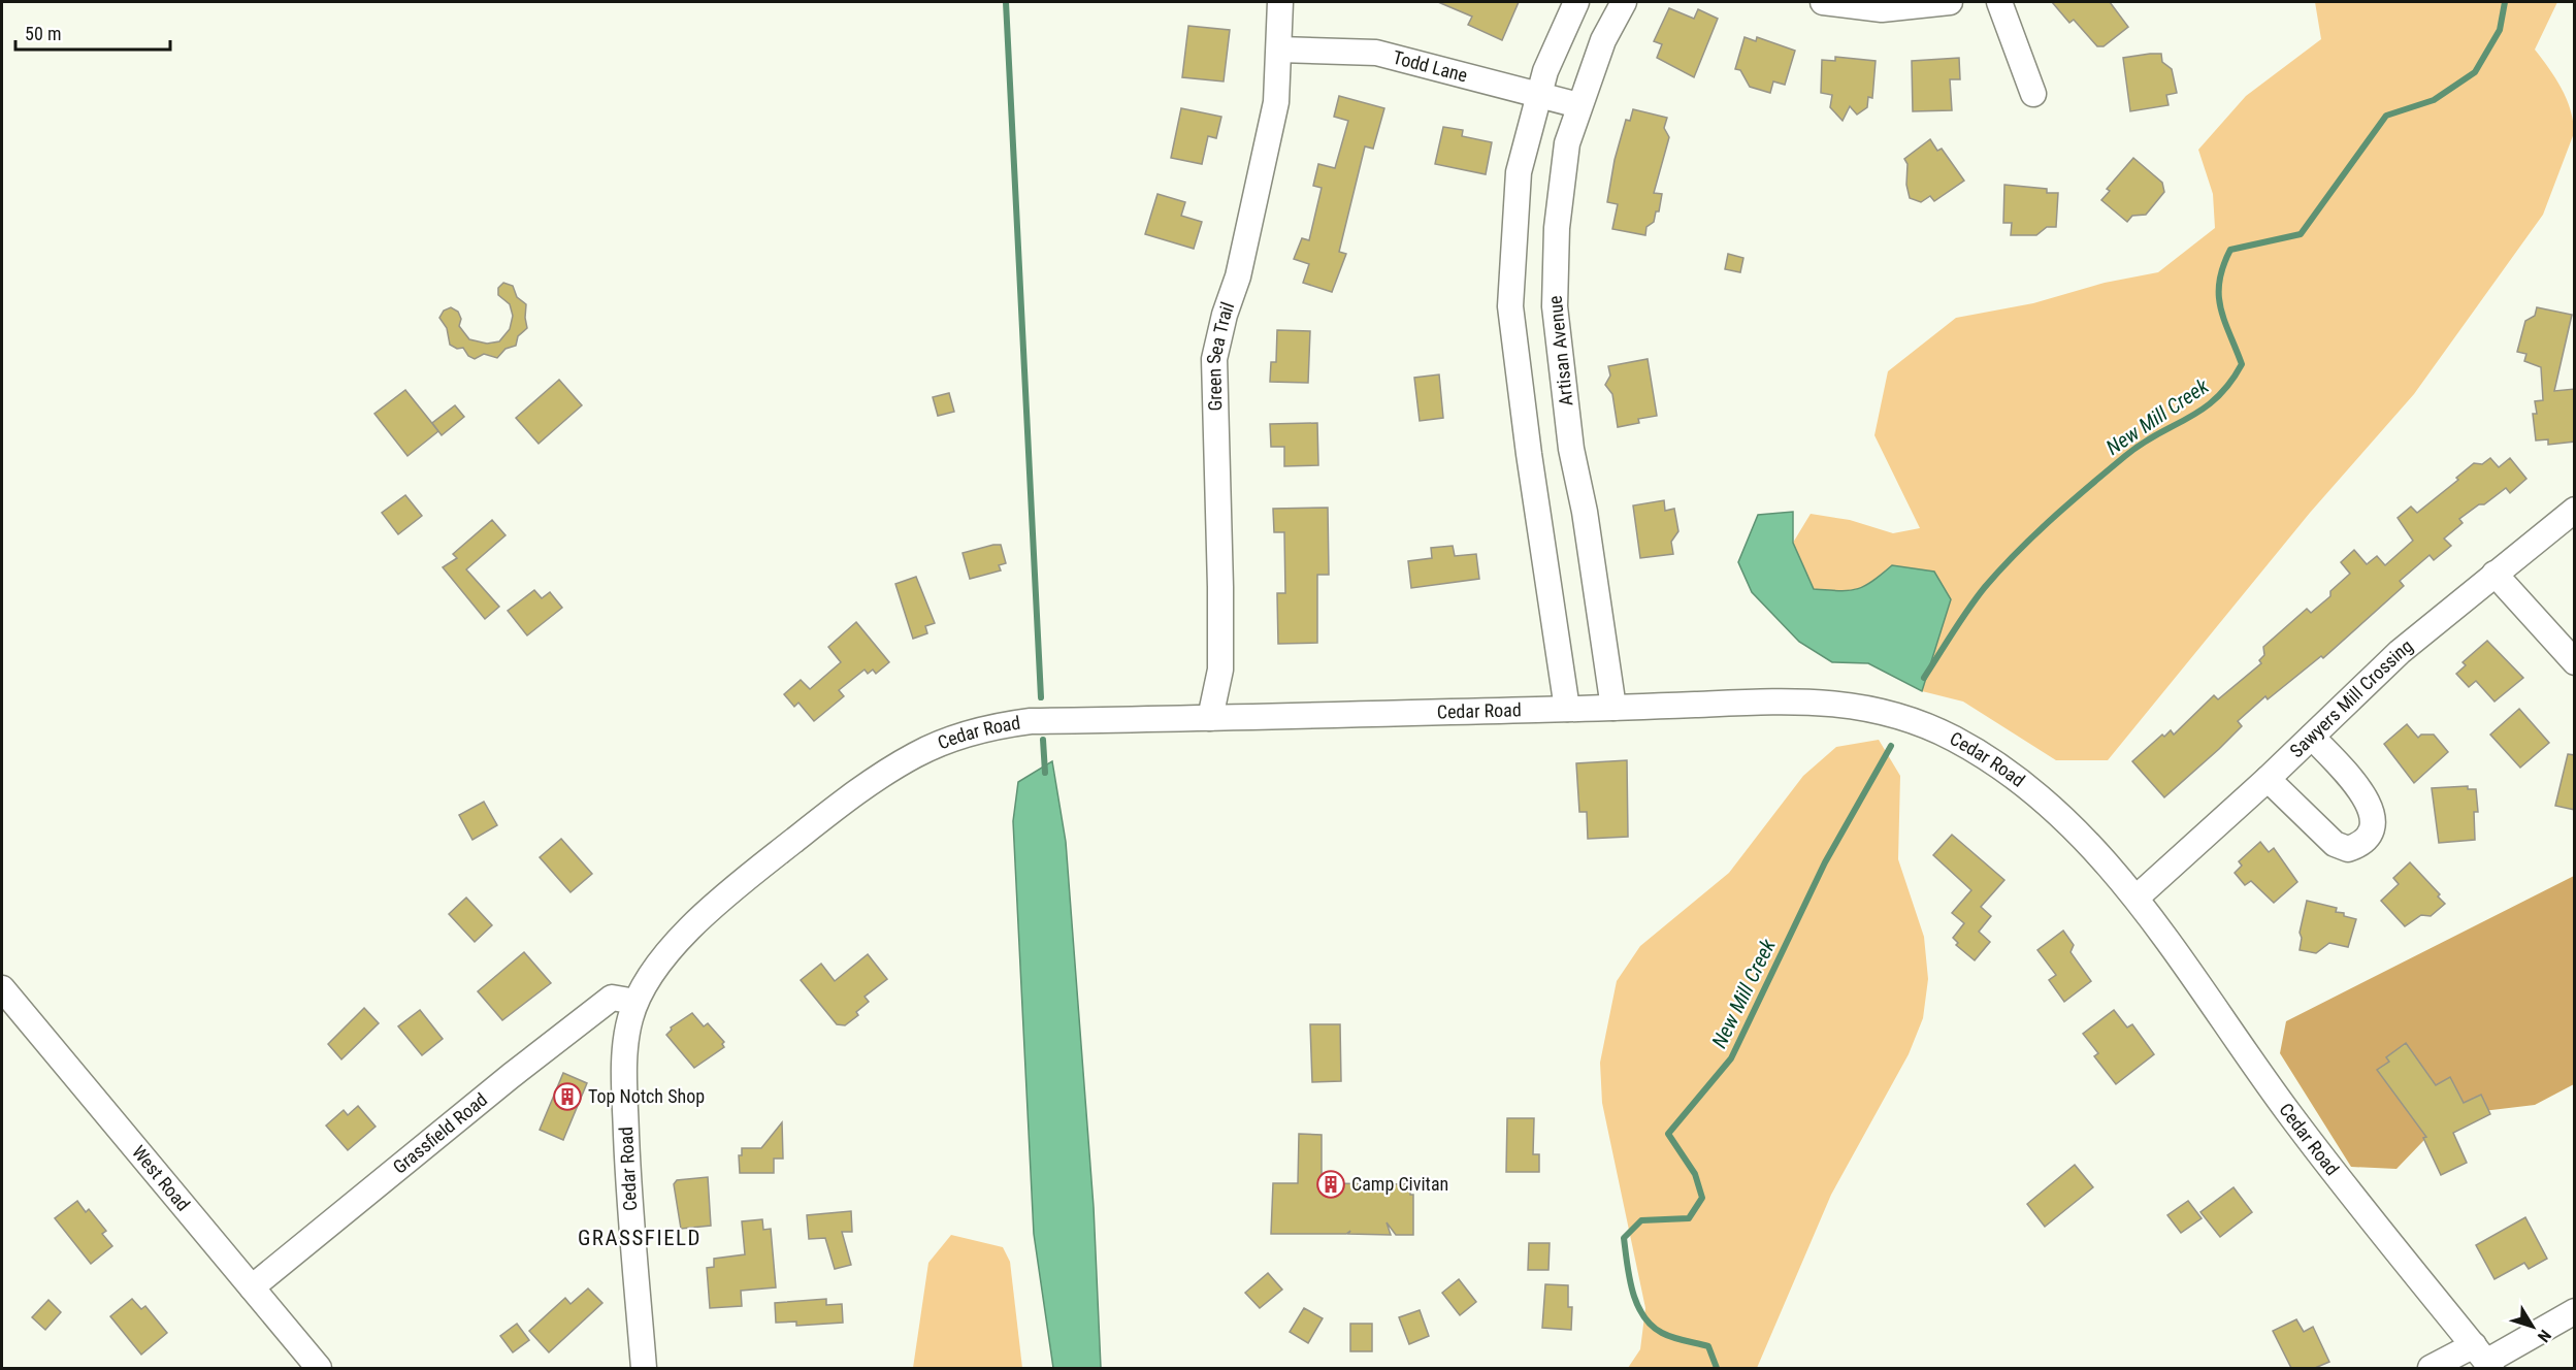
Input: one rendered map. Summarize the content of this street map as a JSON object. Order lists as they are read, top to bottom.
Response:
{
  "streets": {
    "street": [
      "Todd Lane",
      "Artisan Avenue",
      "Green Sea Trail",
      "Sawyers Mill Crossing",
      "Cedar Road",
      "Grassfield Road",
      "West Road"
    ]
  },
  "crossings": [
    ["Todd Lane", "Artisan Avenue"],
    ["Todd Lane", "Green Sea Trail"],
    ["Artisan Avenue", "Cedar Road"],
    ["Green Sea Trail", "Cedar Road"],
    ["Sawyers Mill Crossing", "Cedar Road"],
    ["Cedar Road", "Grassfield Road"],
    ["Grassfield Road", "West Road"]
  ],
  "districts": ["GRASSFIELD"],
  "water": ["New Mill Creek"],
  "places": {
    "building": ["Top Notch Shop", "Camp Civitan"]
  },
  "scale_bar": "50 m",
  "north": "bottom right"
}
